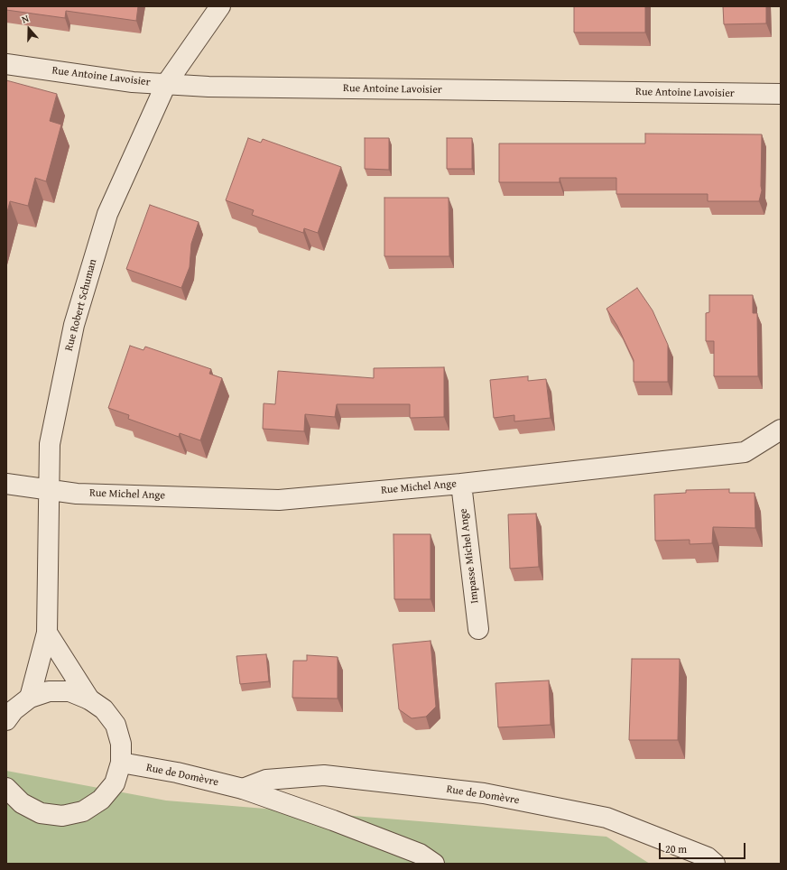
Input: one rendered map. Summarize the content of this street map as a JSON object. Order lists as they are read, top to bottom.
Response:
{
  "streets": {
    "street": [
      "Rue Antoine Lavoisier",
      "Rue Robert Schuman",
      "Rue Michel Ange",
      "Impasse Michel Ange",
      "Rue de Domèvre"
    ]
  },
  "crossings": [
    ["Rue Antoine Lavoisier", "Rue Robert Schuman"],
    ["Rue Robert Schuman", "Rue Michel Ange"],
    ["Rue Michel Ange", "Impasse Michel Ange"]
  ],
  "scale_bar": "20 m",
  "north": "top"
}
